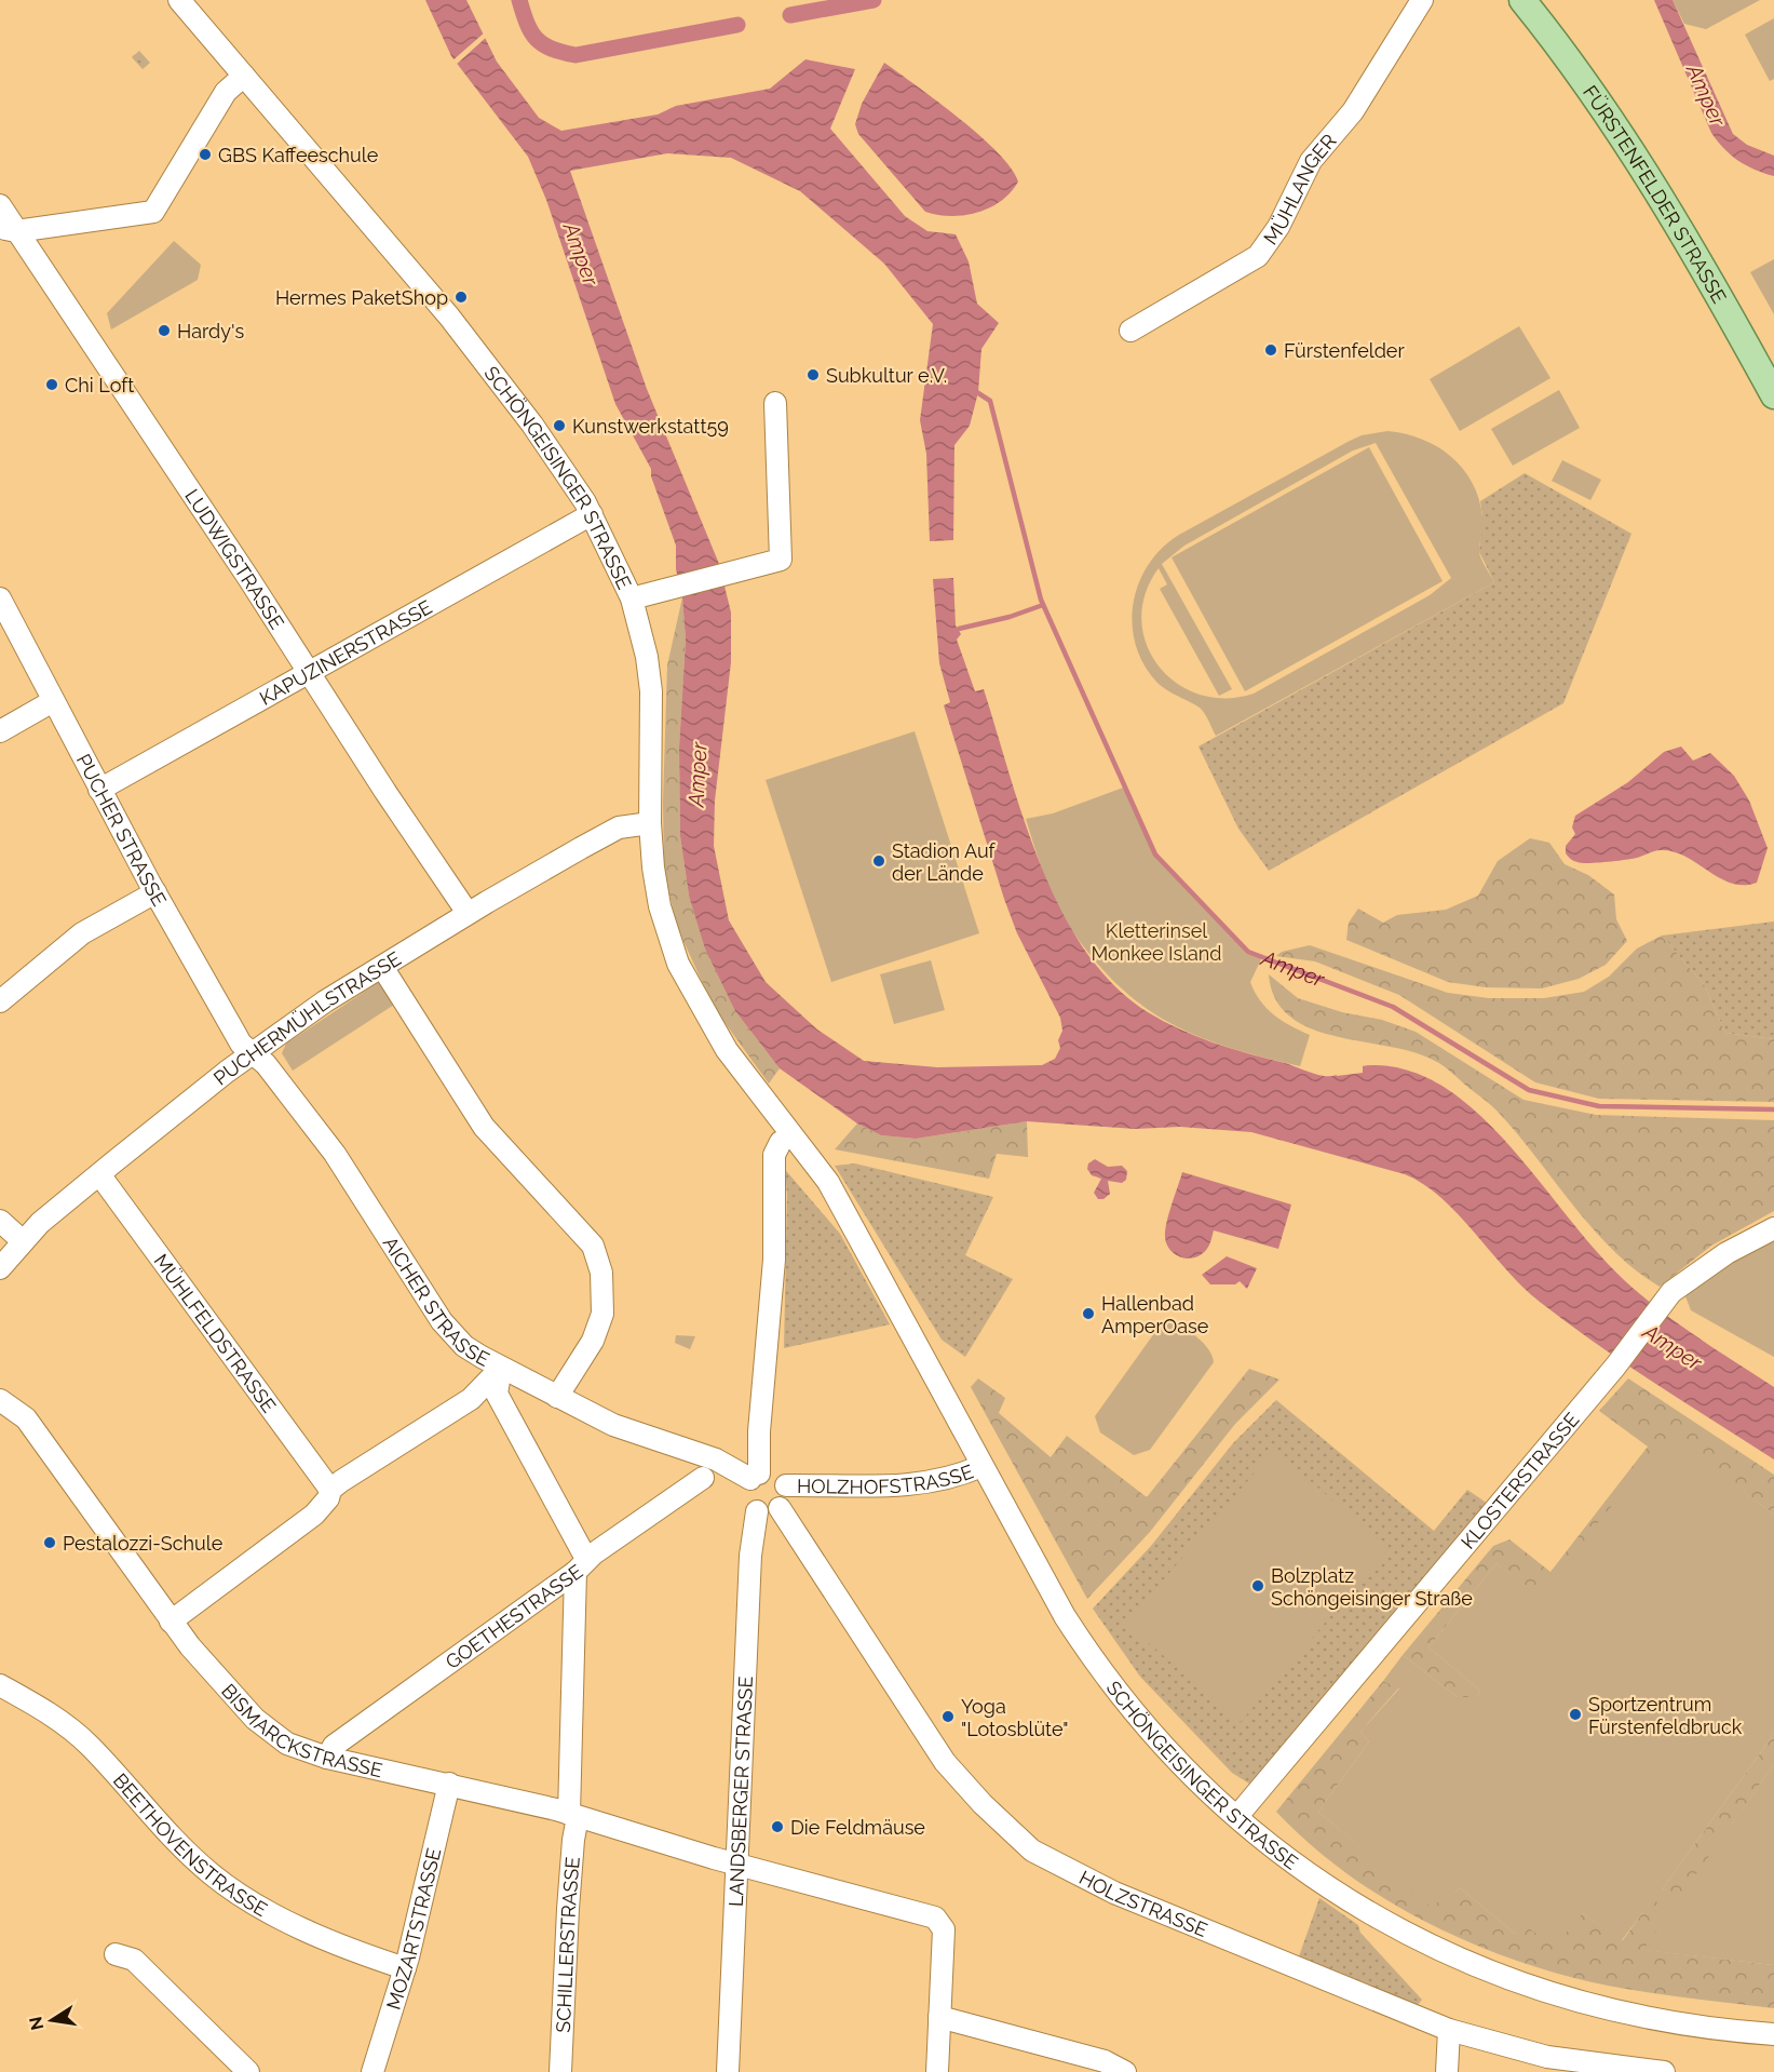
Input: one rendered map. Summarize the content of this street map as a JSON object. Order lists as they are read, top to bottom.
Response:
{
  "streets": {
    "main road": ["FÜRSTENFELDER STRASSE"],
    "street": [
      "MÜHLANGER",
      "SCHÖNGEISINGER STRASSE",
      "LUDWIGSTRASSE",
      "KAPUZINERSTRASSE",
      "PUCHER STRASSE",
      "PUCHERMÜHLSTRASSE",
      "AICHER STRASSE",
      "MÜHLFELDSTRASSE",
      "HOLZHOFSTRASSE",
      "KLOSTERSTRASSE",
      "GOETHESTRASSE",
      "BISMARCKSTRASSE",
      "LANDSBERGER STRASSE",
      "BEETHOVENSTRASSE",
      "HOLZSTRASSE",
      "MOZARTSTRASSE",
      "SCHILLERSTRASSE"
    ]
  },
  "crossings": [
    ["SCHÖNGEISINGER STRASSE", "KAPUZINERSTRASSE"],
    ["SCHÖNGEISINGER STRASSE", "PUCHERMÜHLSTRASSE"],
    ["SCHÖNGEISINGER STRASSE", "HOLZHOFSTRASSE"],
    ["SCHÖNGEISINGER STRASSE", "KLOSTERSTRASSE"],
    ["LUDWIGSTRASSE", "KAPUZINERSTRASSE"],
    ["LUDWIGSTRASSE", "PUCHERMÜHLSTRASSE"],
    ["KAPUZINERSTRASSE", "PUCHER STRASSE"],
    ["PUCHER STRASSE", "PUCHERMÜHLSTRASSE"],
    ["PUCHER STRASSE", "AICHER STRASSE"],
    ["PUCHERMÜHLSTRASSE", "AICHER STRASSE"],
    ["PUCHERMÜHLSTRASSE", "MÜHLFELDSTRASSE"],
    ["AICHER STRASSE", "GOETHESTRASSE"],
    ["AICHER STRASSE", "SCHILLERSTRASSE"],
    ["HOLZHOFSTRASSE", "LANDSBERGER STRASSE"],
    ["HOLZHOFSTRASSE", "HOLZSTRASSE"],
    ["GOETHESTRASSE", "BISMARCKSTRASSE"],
    ["GOETHESTRASSE", "SCHILLERSTRASSE"],
    ["BISMARCKSTRASSE", "LANDSBERGER STRASSE"],
    ["BISMARCKSTRASSE", "MOZARTSTRASSE"],
    ["BISMARCKSTRASSE", "SCHILLERSTRASSE"],
    ["LANDSBERGER STRASSE", "HOLZSTRASSE"],
    ["BEETHOVENSTRASSE", "MOZARTSTRASSE"]
  ],
  "water": ["Amper"],
  "parks": ["Kletterinsel Monkee Island"],
  "places": [
    "GBS Kaffeeschule",
    "Hermes PaketShop",
    "Hardy's",
    "Fürstenfelder",
    "Subkultur e.V.",
    "Chi Loft",
    "Kunstwerkstatt59",
    "Stadion Auf der Lände",
    "Hallenbad AmperOase",
    "Pestalozzi-Schule",
    "Bolzplatz Schöngeisinger Straße",
    "Sportzentrum Fürstenfeldbruck",
    "Yoga \"Lotosblüte\"",
    "Die Feldmäuse"
  ],
  "north": "left"
}
